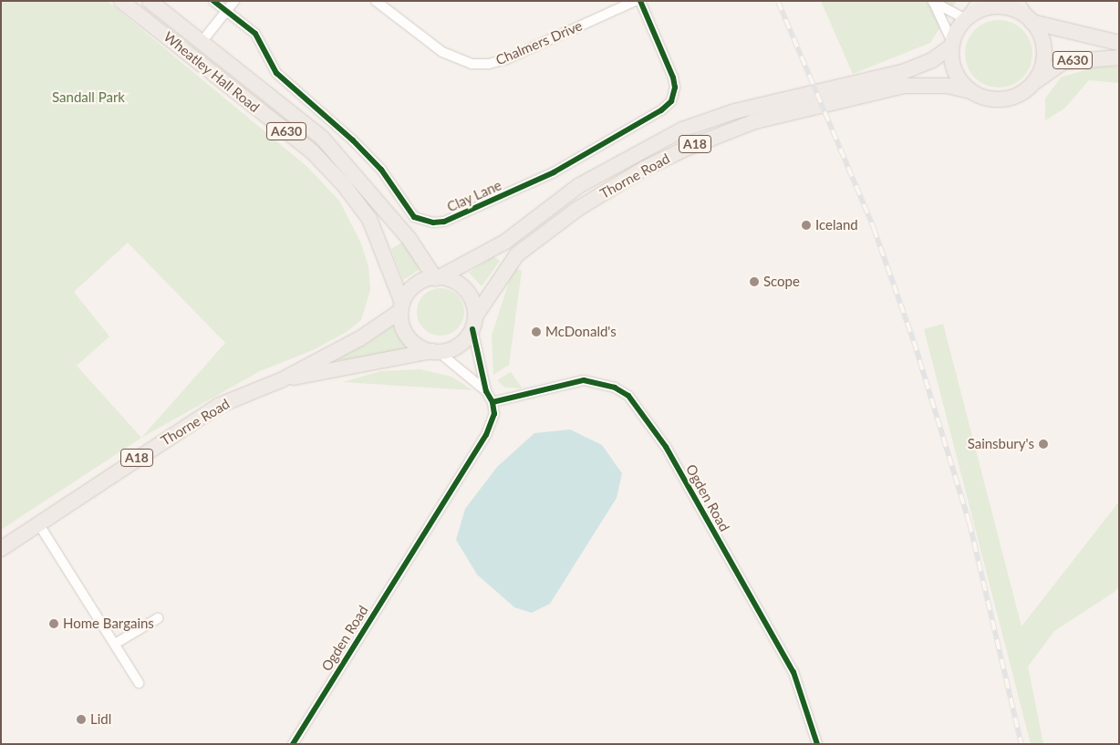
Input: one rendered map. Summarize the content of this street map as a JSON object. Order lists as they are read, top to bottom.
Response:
{
  "streets": {
    "highway": [
      "A630",
      "Wheatley Hall Road",
      "A18",
      "Thorne Road"
    ],
    "street": ["Chalmers Drive", "Clay Lane", "Ogden Road"]
  },
  "crossings": [
    ["A630", "A18"],
    ["A630", "Thorne Road"],
    ["Wheatley Hall Road", "Thorne Road"],
    ["A18", "Thorne Road"]
  ],
  "parks": ["Sandall Park"],
  "places": [
    "Iceland",
    "Scope",
    "McDonald's",
    "Sainsbury's",
    "Home Bargains",
    "Lidl"
  ]
}
